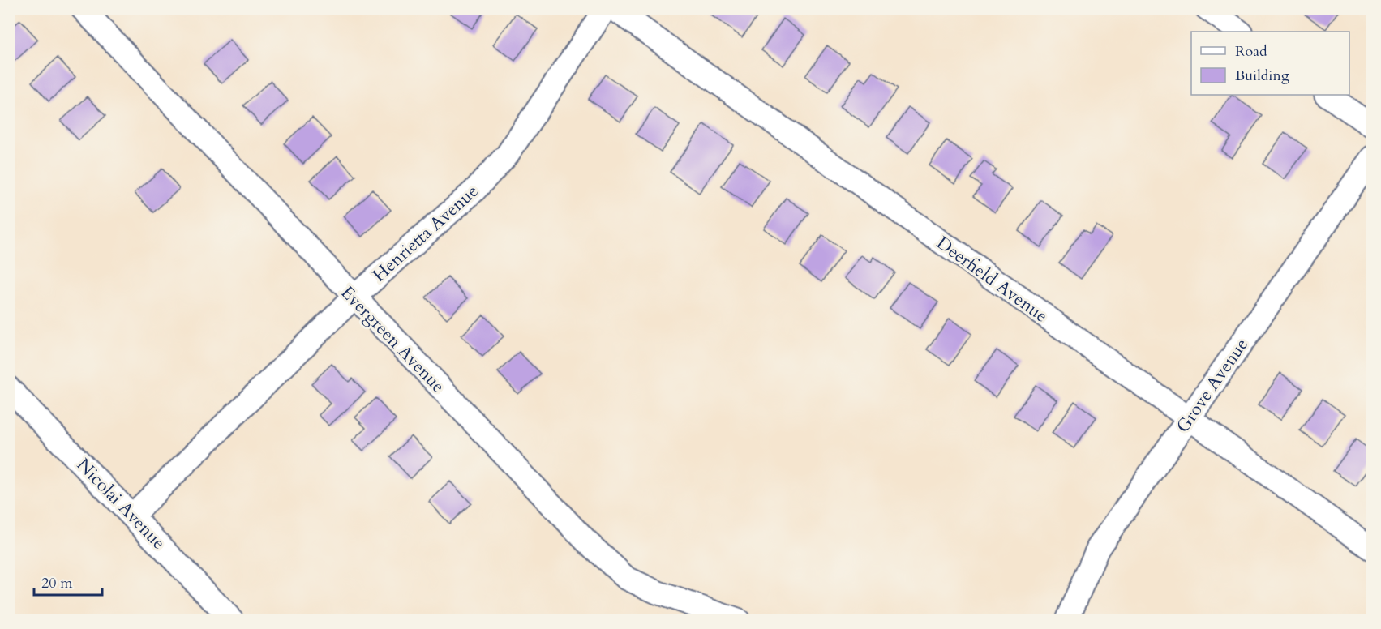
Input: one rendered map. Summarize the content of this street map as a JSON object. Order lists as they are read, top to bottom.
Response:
{
  "streets": {
    "street": [
      "Henrietta Avenue",
      "Deerfield Avenue",
      "Evergreen Avenue",
      "Grove Avenue",
      "Nicolai Avenue"
    ]
  },
  "crossings": [
    ["Henrietta Avenue", "Evergreen Avenue"],
    ["Henrietta Avenue", "Nicolai Avenue"],
    ["Deerfield Avenue", "Grove Avenue"]
  ],
  "legend": ["Road", "Building"],
  "scale_bar": "20 m"
}
